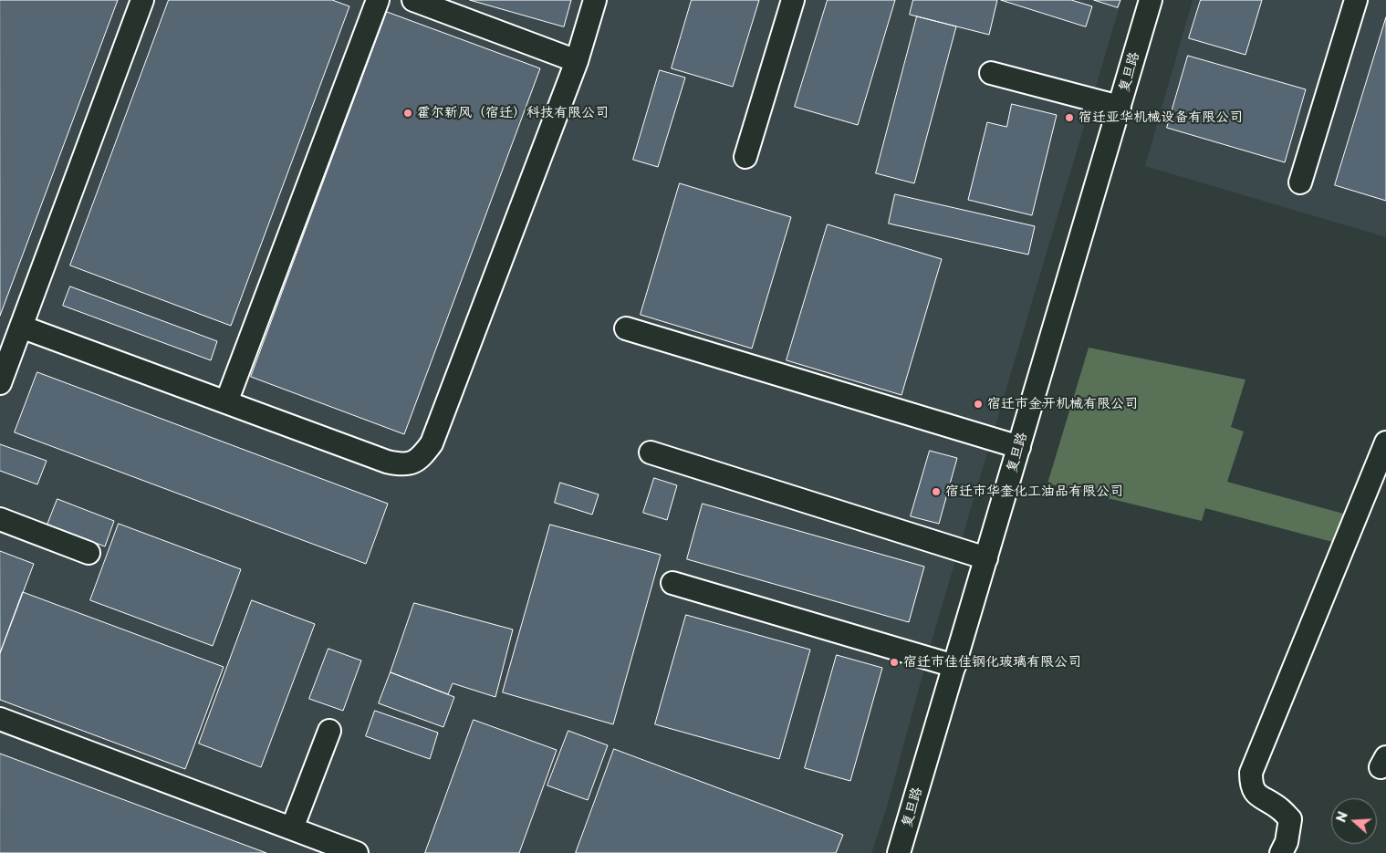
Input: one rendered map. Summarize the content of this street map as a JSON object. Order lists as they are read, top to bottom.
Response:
{
  "streets": {
    "street": ["复旦路"]
  },
  "places": [
    "霍尔新风（宿迁）科技有限公司",
    "宿迁亚华机械设备有限公司",
    "宿迁市金开机械有限公司",
    "宿迁市华奎化工油品有限公司",
    "宿迁市佳佳钢化玻璃有限公司"
  ],
  "north": "left"
}
